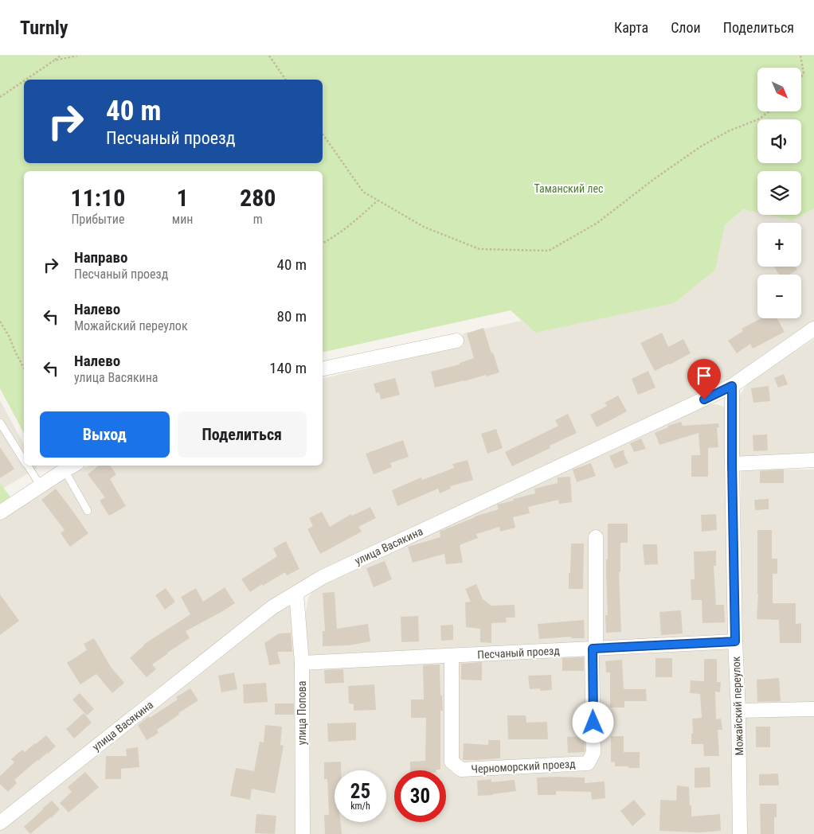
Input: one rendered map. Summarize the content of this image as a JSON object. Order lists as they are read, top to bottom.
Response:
{
  "streets": {
    "street": [
      "улица Васякина",
      "Песчаный проезд",
      "Можайский переулок",
      "улица Попова",
      "Черноморский проезд"
    ]
  },
  "crossings": [
    ["улица Васякина", "Можайский переулок"],
    ["улица Васякина", "улица Попова"],
    ["Песчаный проезд", "Можайский переулок"],
    ["Песчаный проезд", "улица Попова"],
    ["Песчаный проезд", "Черноморский проезд"]
  ],
  "parks": ["Таманский лес"],
  "north": "bottom right",
  "page": {
    "header": "Turnly",
    "nav": ["Карта", "Слои", "Поделиться"],
    "map_buttons": ["+", "−"],
    "turn": ["40 m", "Песчаный проезд"],
    "eta": [
      "11:10",
      "Прибытие",
      "1",
      "мин",
      "280",
      "m"
    ],
    "list": [
      {
        "name": "Направо",
        "note": "Песчаный проезд",
        "value": "40 m"
      },
      {
        "name": "Налево",
        "note": "Можайский переулок",
        "value": "80 m"
      },
      {
        "name": "Налево",
        "note": "улица Васякина",
        "value": "140 m"
      }
    ],
    "buttons": ["Выход", "Поделиться"],
    "speed": "25 km/h",
    "limit": "30"
  }
}
